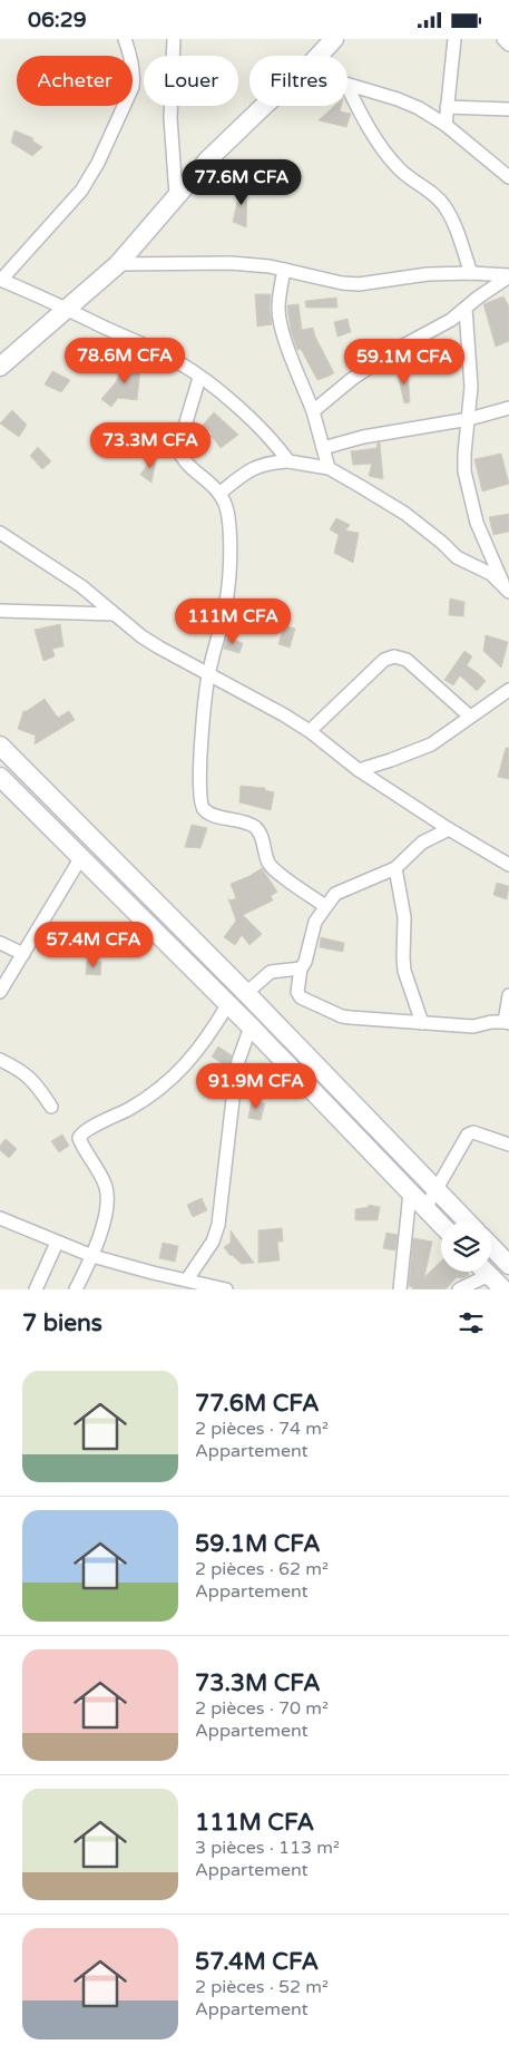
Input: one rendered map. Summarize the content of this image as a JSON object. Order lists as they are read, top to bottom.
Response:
{
  "page": {
    "status": "06:29",
    "chip": ["Acheter", "Louer", "Filtres"],
    "price": [
      "77.6M CFA",
      "78.6M CFA",
      "59.1M CFA",
      "73.3M CFA",
      "111M CFA",
      "57.4M CFA",
      "91.9M CFA"
    ],
    "heading": "7 biens",
    "list": [
      {
        "name": "77.6M CFA",
        "note": "2 pièces · 74 m² · Appartement"
      },
      {
        "name": "59.1M CFA",
        "note": "2 pièces · 62 m² · Appartement"
      },
      {
        "name": "73.3M CFA",
        "note": "2 pièces · 70 m² · Appartement"
      },
      {
        "name": "111M CFA",
        "note": "3 pièces · 113 m² · Appartement"
      },
      {
        "name": "57.4M CFA",
        "note": "2 pièces · 52 m² · Appartement"
      }
    ]
  }
}
